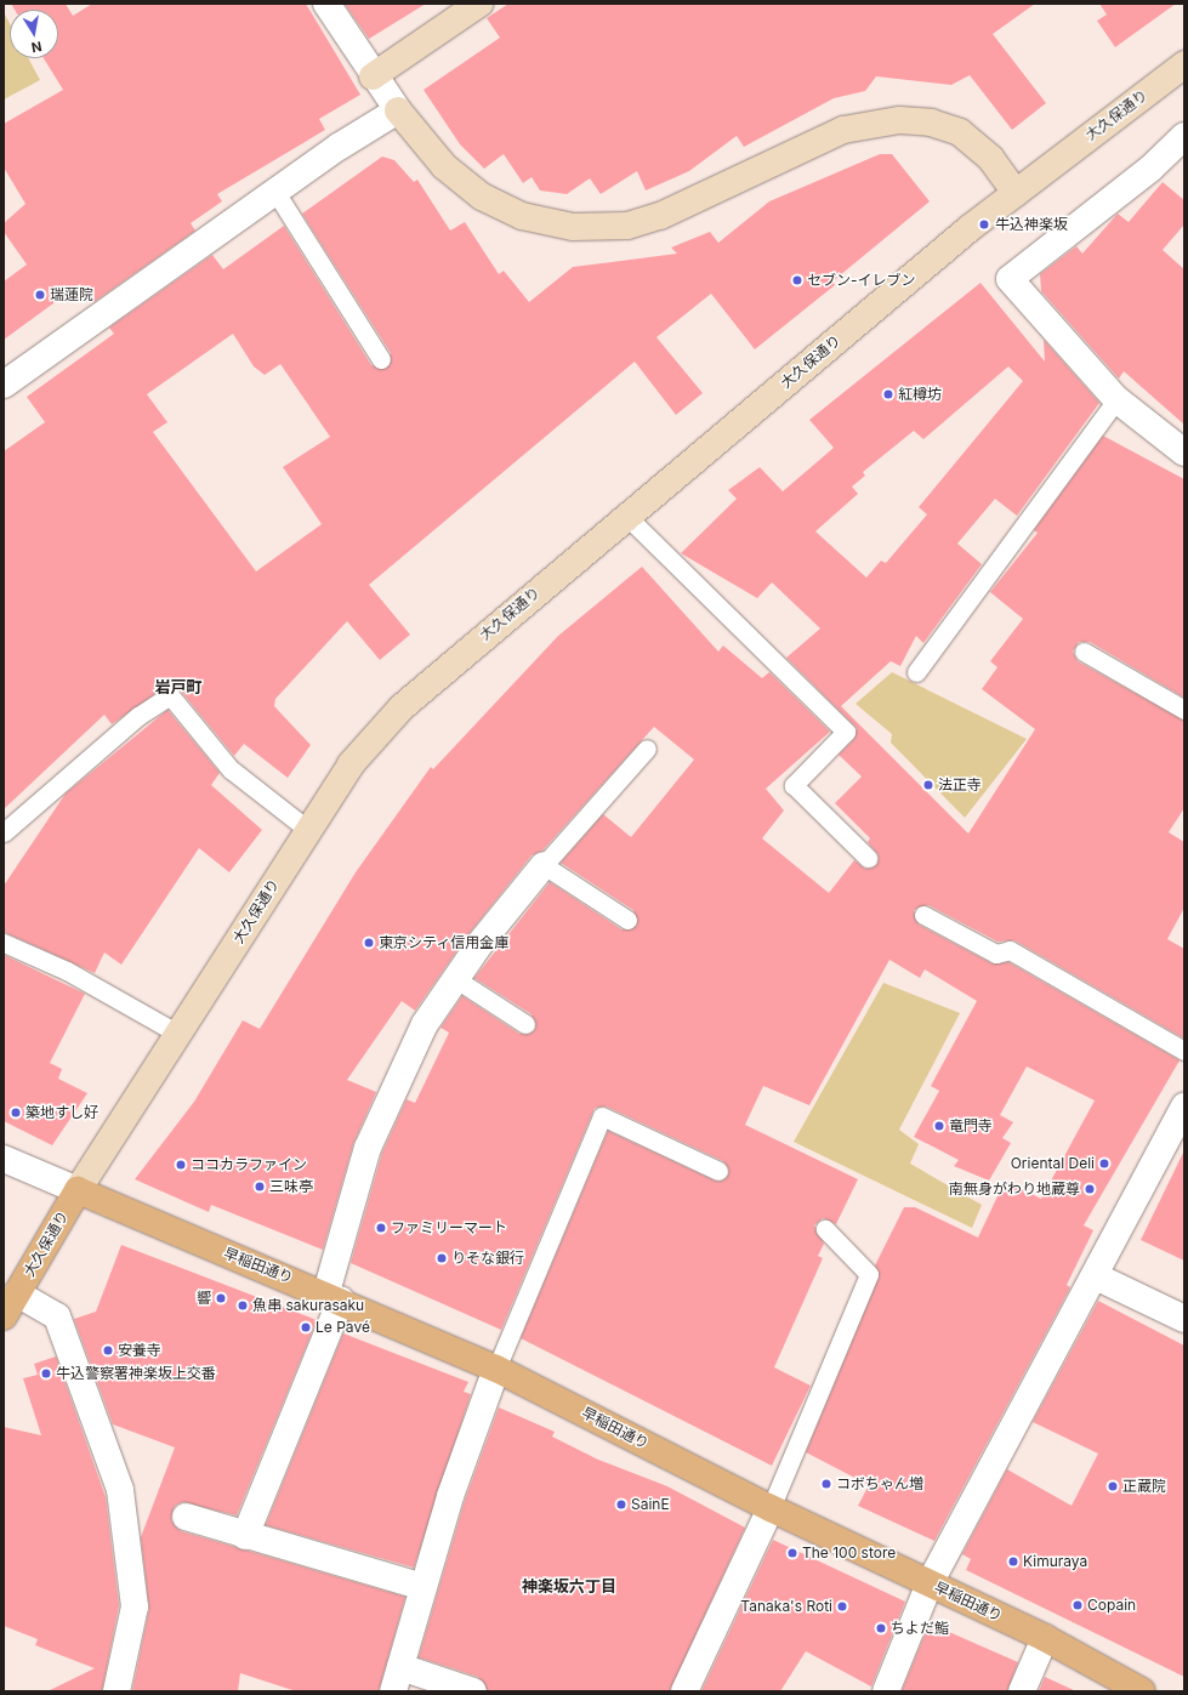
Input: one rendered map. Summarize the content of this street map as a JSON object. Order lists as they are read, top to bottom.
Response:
{
  "streets": {
    "main road": ["大久保通り", "早稲田通り"]
  },
  "crossings": [
    ["大久保通り", "早稲田通り"]
  ],
  "districts": ["岩戸町", "神楽坂六丁目"],
  "places": [
    "牛込神楽坂",
    "セブン-イレブン",
    "瑞蓮院",
    "紅樽坊",
    "法正寺",
    "東京シティ信用金庫",
    "築地すし好",
    "竜門寺",
    "Oriental Deli",
    "ココカラファイン",
    "三味亭",
    "南無身がわり地蔵尊",
    "ファミリーマート",
    "りそな銀行",
    "響",
    "魚串 sakurasaku",
    "Le Pavé",
    "安養寺",
    "牛込警察署神楽坂上交番",
    "コボちゃん増",
    "正蔵院",
    "SainE",
    "The 100 store",
    "Kimuraya",
    "Copain",
    "Tanaka's Roti",
    "ちよだ鮨"
  ],
  "north": "bottom"
}
